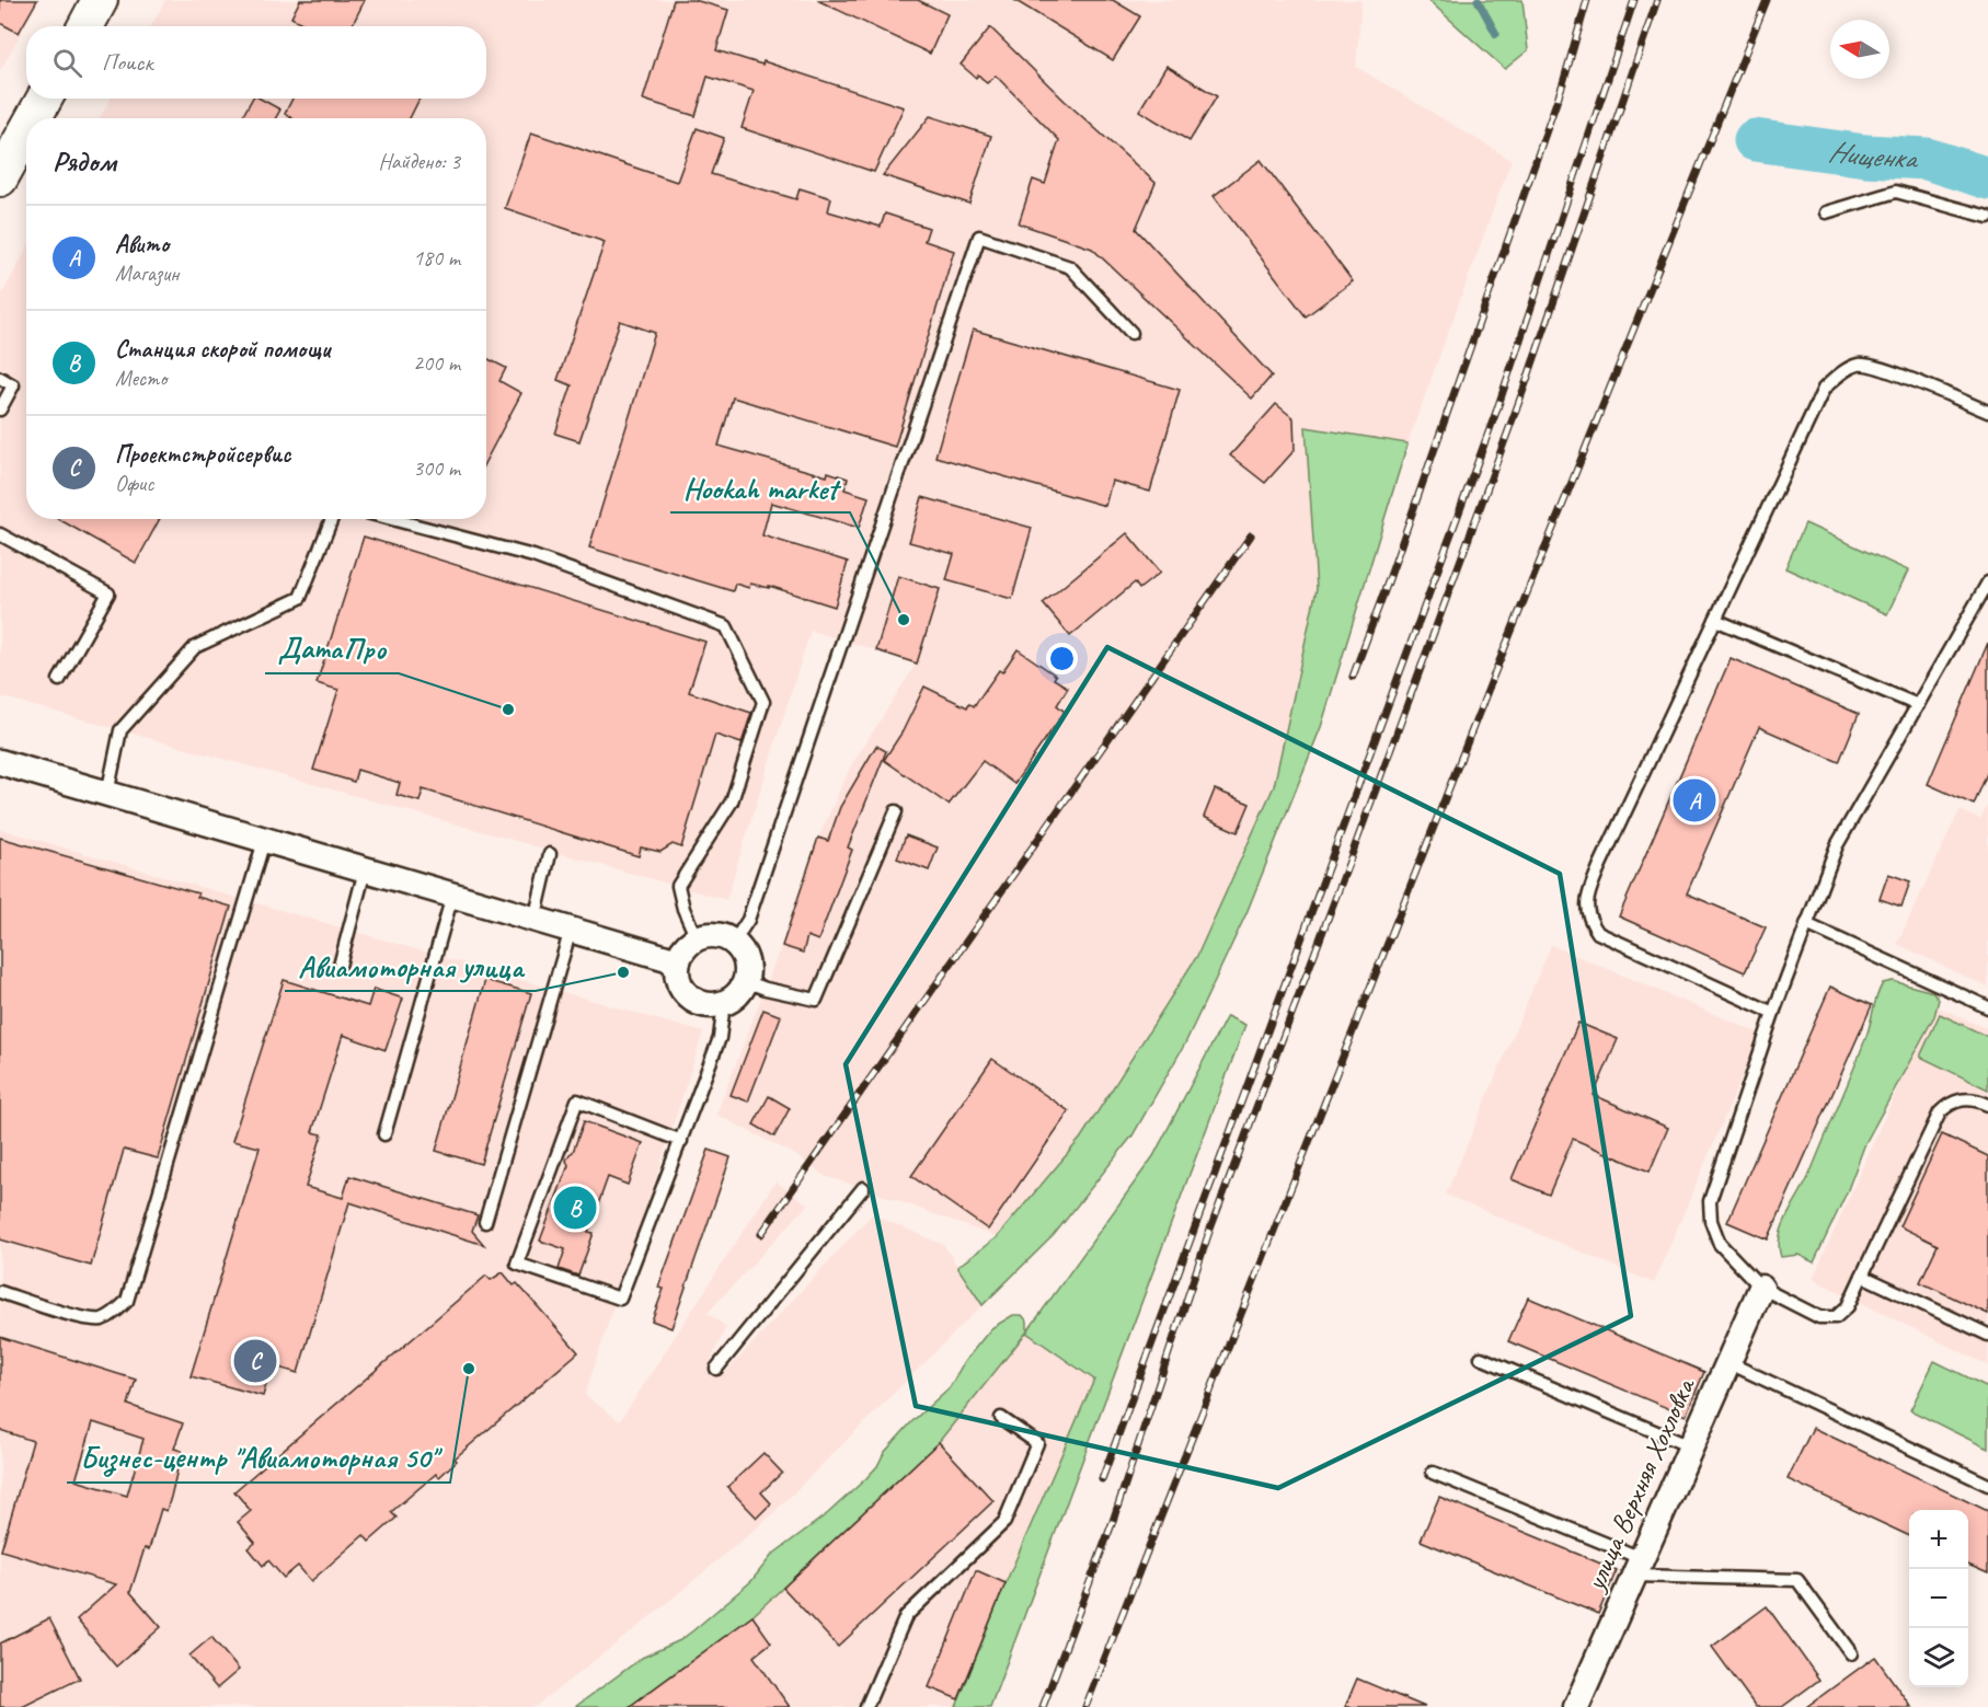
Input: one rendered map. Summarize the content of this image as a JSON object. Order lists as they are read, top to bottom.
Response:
{
  "streets": {
    "street": ["улица Верхняя Хохловка"]
  },
  "water": ["Нищенка"],
  "places": [
    "Hookah market",
    "ДатаПро",
    "Авиамоторная улица",
    "Бизнес-центр \"Авиамоторная 50\""
  ],
  "north": "left",
  "page": {
    "search": "Поиск",
    "heading": ["Рядом", "Найдено: 3"],
    "list": [
      {
        "mark": "A",
        "name": "Авито",
        "note": "Магазин",
        "value": "180 m"
      },
      {
        "mark": "B",
        "name": "Станция скорой помощи",
        "note": "Место",
        "value": "200 m"
      },
      {
        "mark": "C",
        "name": "Проектстройсервис",
        "note": "Офис",
        "value": "300 m"
      }
    ],
    "pins": ["A", "B", "C"],
    "map_buttons": ["+", "−"]
  }
}
